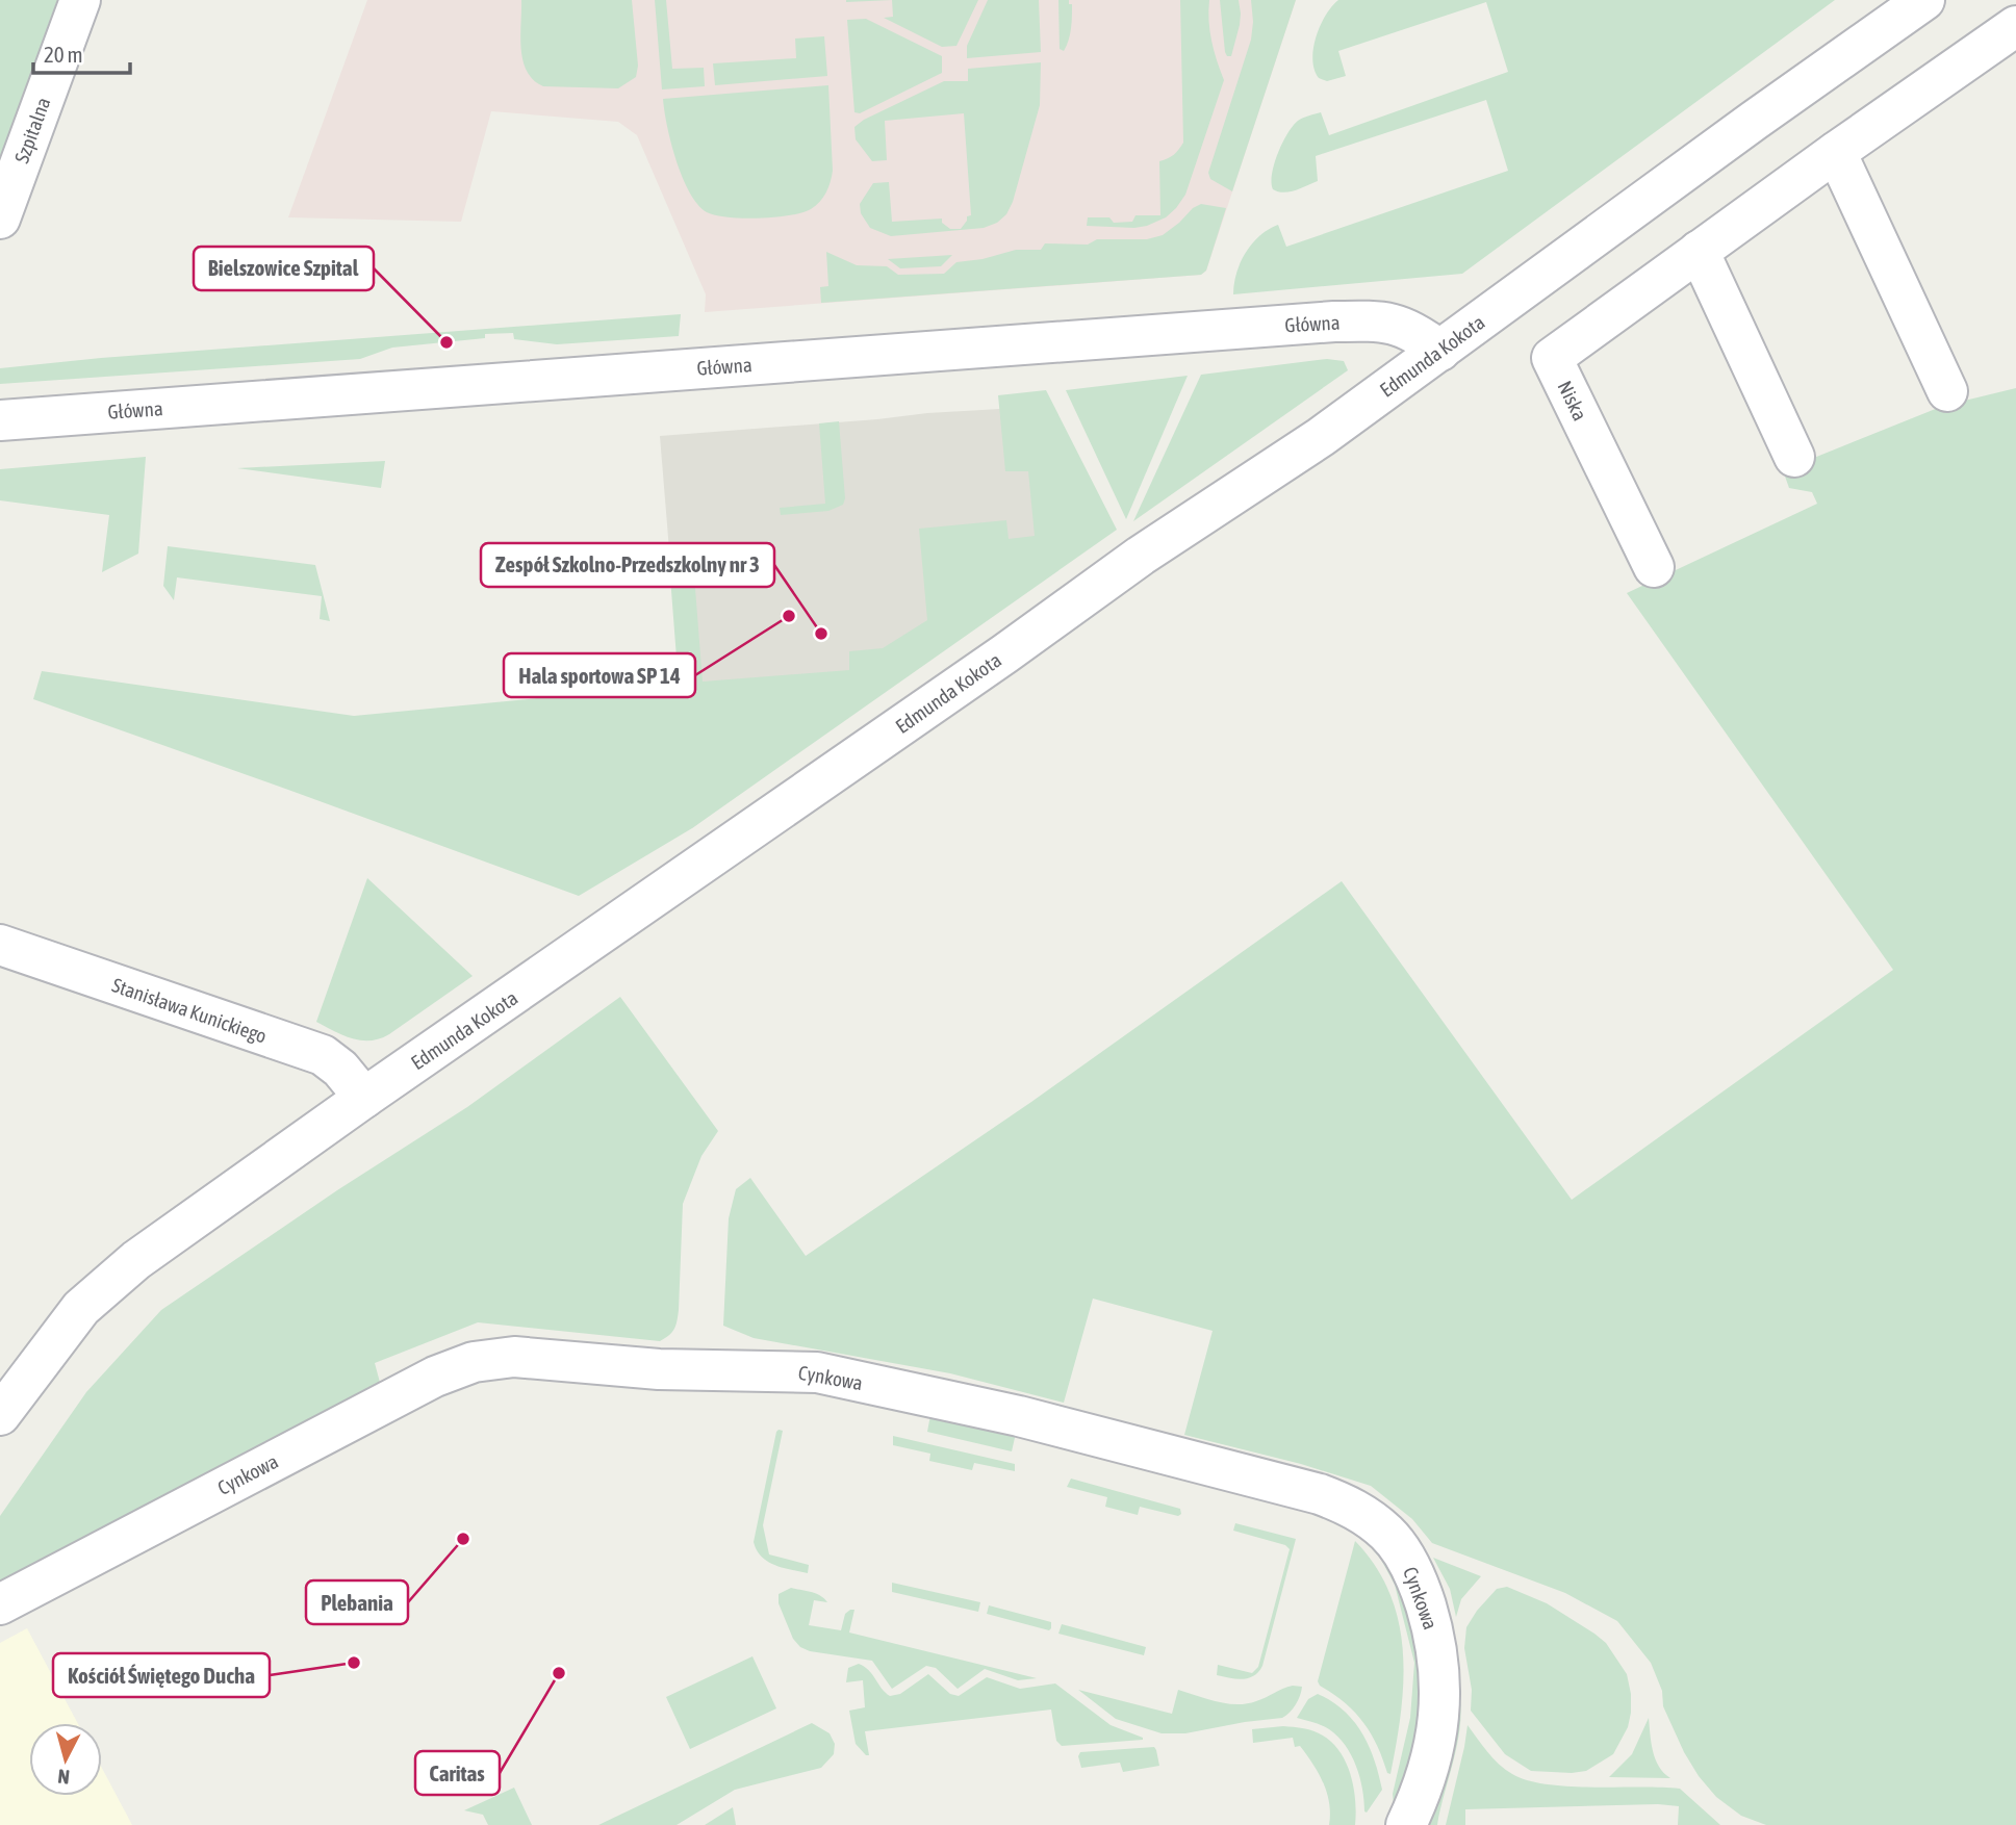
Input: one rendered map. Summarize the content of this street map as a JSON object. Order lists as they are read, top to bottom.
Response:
{
  "streets": {
    "street": [
      "Szpitalna",
      "Główna",
      "Edmunda Kokota",
      "Niska",
      "Stanisława Kunickiego",
      "Cynkowa"
    ]
  },
  "crossings": [
    ["Główna", "Edmunda Kokota"],
    ["Edmunda Kokota", "Stanisława Kunickiego"]
  ],
  "places": [
    "Bielszowice Szpital",
    "Hala sportowa SP 14",
    "Zespół Szkolno-Przedszkolny nr 3",
    "Plebania",
    "Kościół Świętego Ducha",
    "Caritas"
  ],
  "scale_bar": "20 m",
  "north": "bottom"
}
